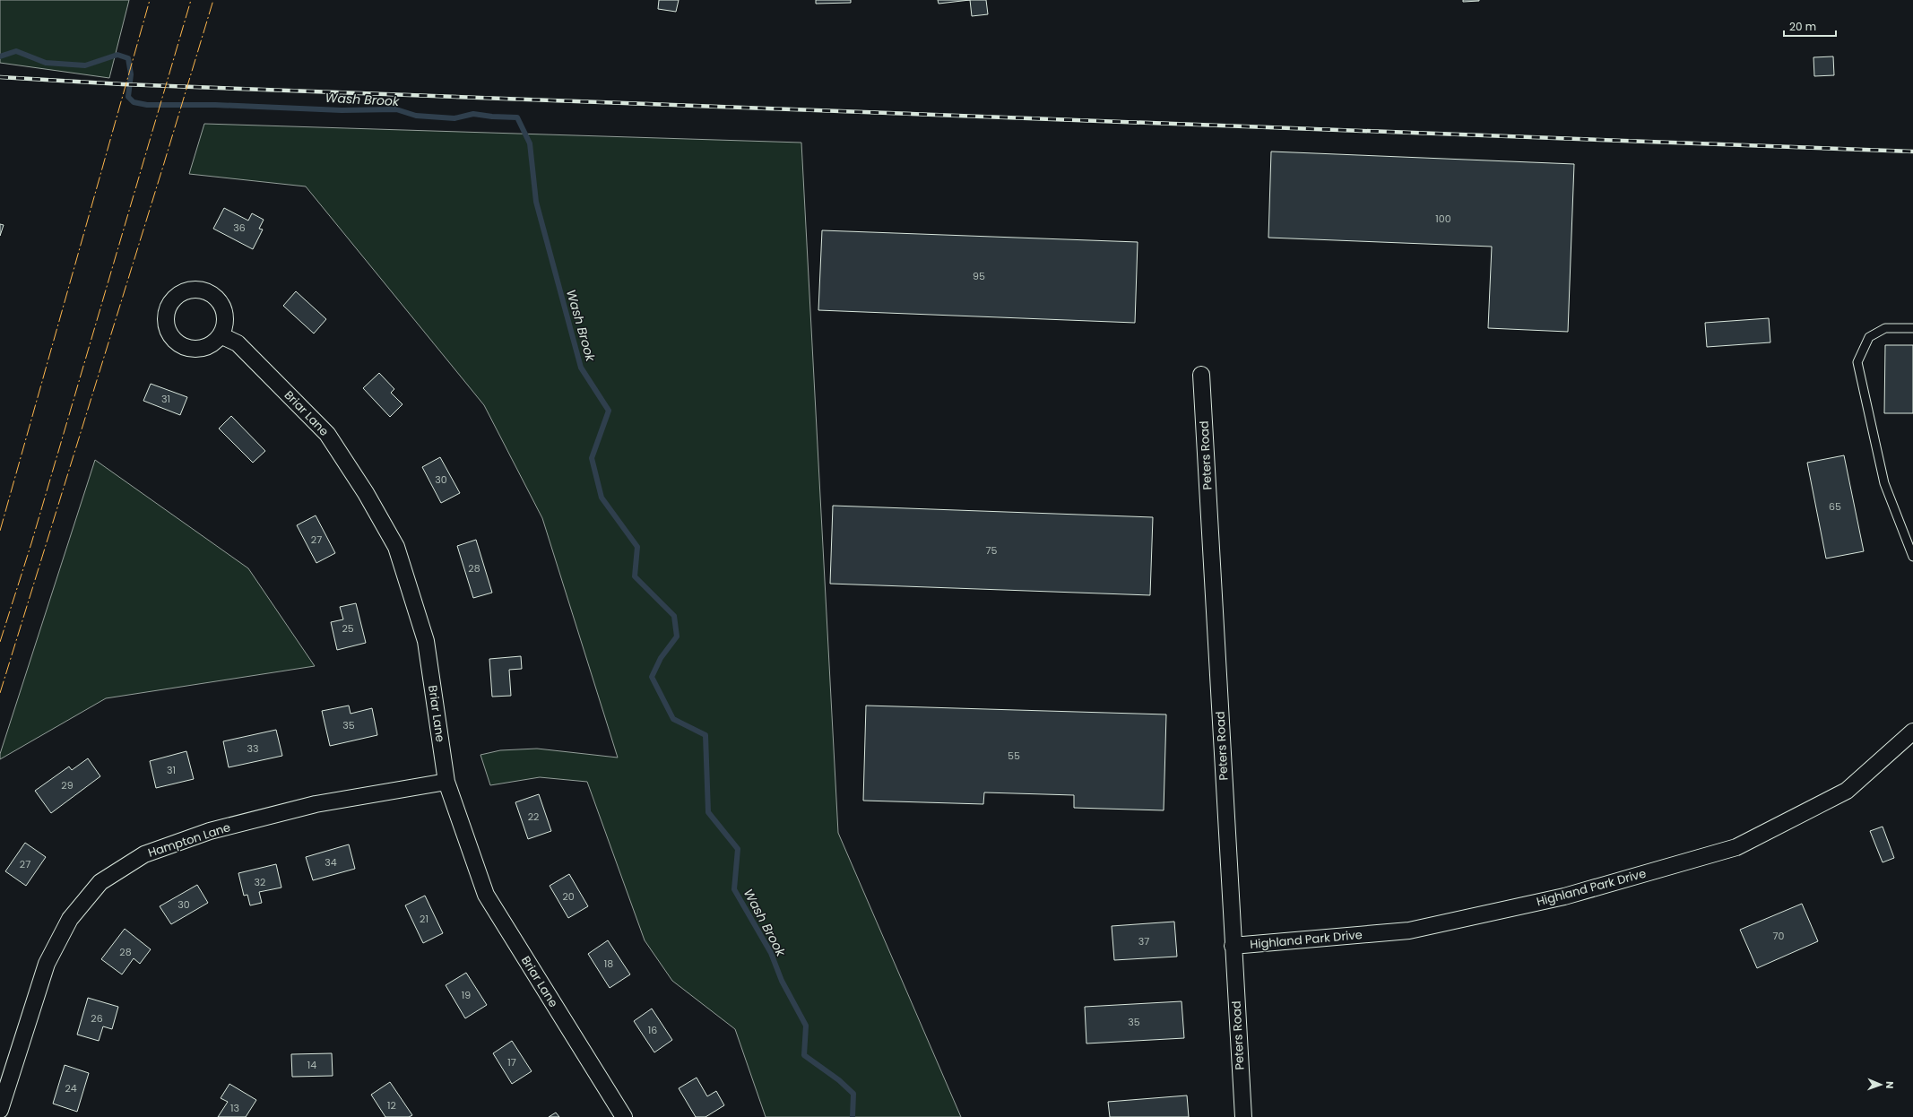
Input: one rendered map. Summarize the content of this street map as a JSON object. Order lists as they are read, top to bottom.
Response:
{
  "streets": {
    "street": [
      "Briar Lane",
      "Peters Road",
      "Hampton Lane",
      "Highland Park Drive"
    ]
  },
  "crossings": [
    ["Briar Lane", "Hampton Lane"],
    ["Peters Road", "Highland Park Drive"]
  ],
  "water": ["Wash Brook"],
  "house_numbers": [
    "100",
    "36",
    "95",
    "31",
    "30",
    "65",
    "27",
    "75",
    "28",
    "25",
    "35",
    "33",
    "55",
    "31",
    "29",
    "22",
    "34",
    "27",
    "32",
    "20",
    "30",
    "21",
    "70",
    "37",
    "28",
    "18",
    "19",
    "26",
    "35",
    "16",
    "17",
    "14",
    "24",
    "12",
    "13"
  ],
  "scale_bar": "20 m",
  "north": "right"
}
